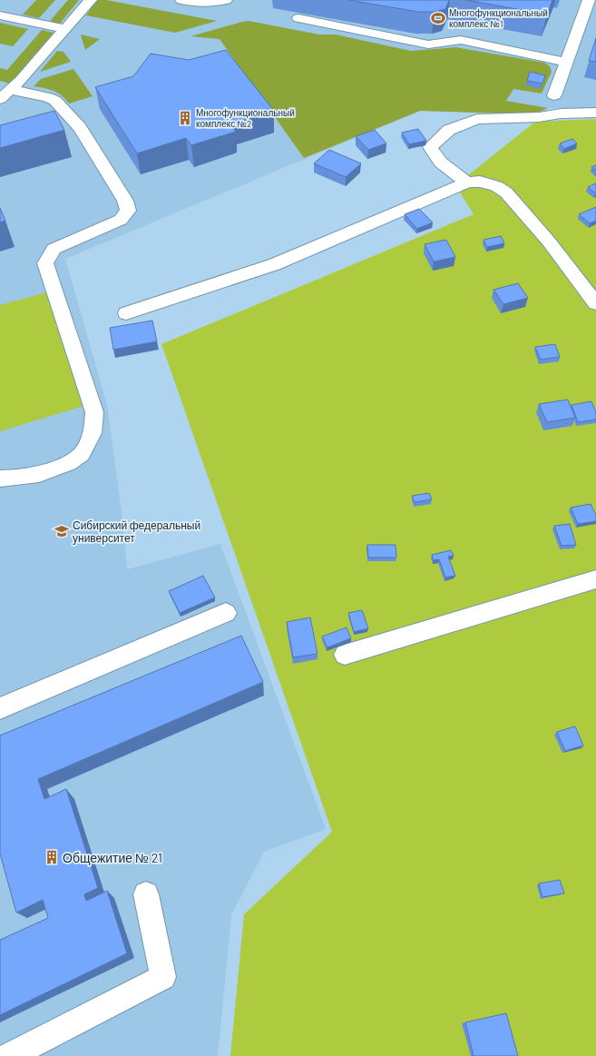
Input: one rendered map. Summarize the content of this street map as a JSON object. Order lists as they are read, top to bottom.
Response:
{
  "places": {
    "sports": ["Многофункциональный комплекс №1"],
    "building": ["Многофункциональный комплекс №2", "Общежитие № 21"],
    "school or university": ["Сибирский федеральный университет"]
  }
}
